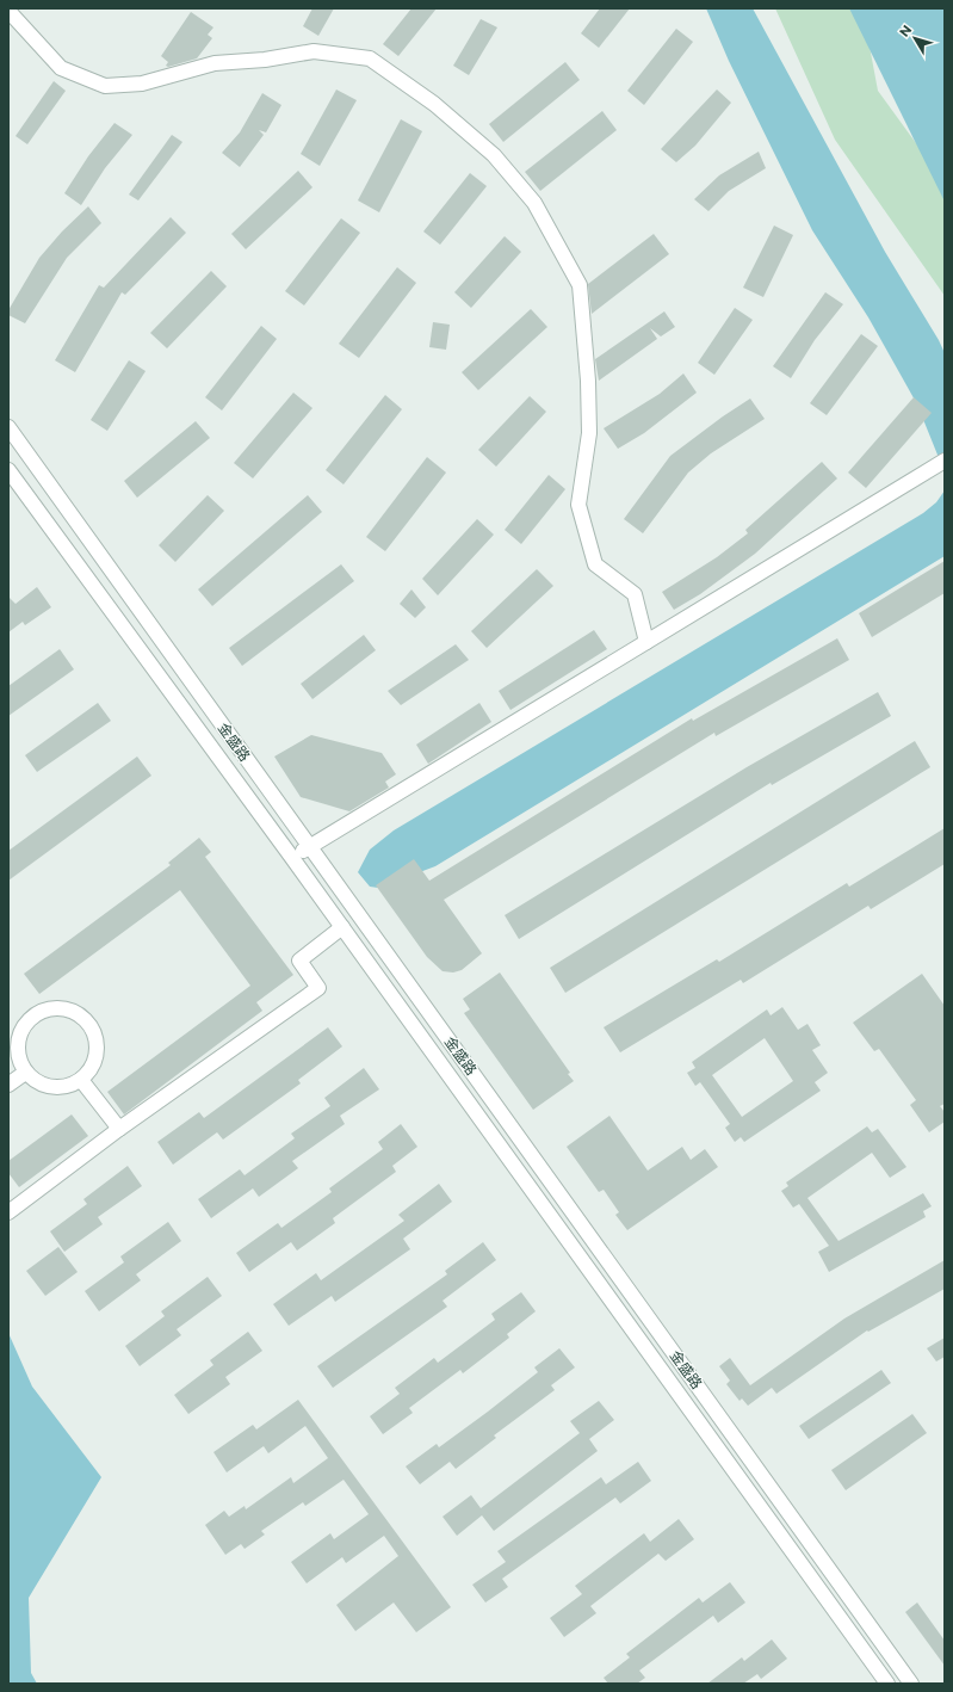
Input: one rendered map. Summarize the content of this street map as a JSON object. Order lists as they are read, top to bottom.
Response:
{
  "streets": {
    "street": ["金盛路"]
  },
  "north": "top left"
}
